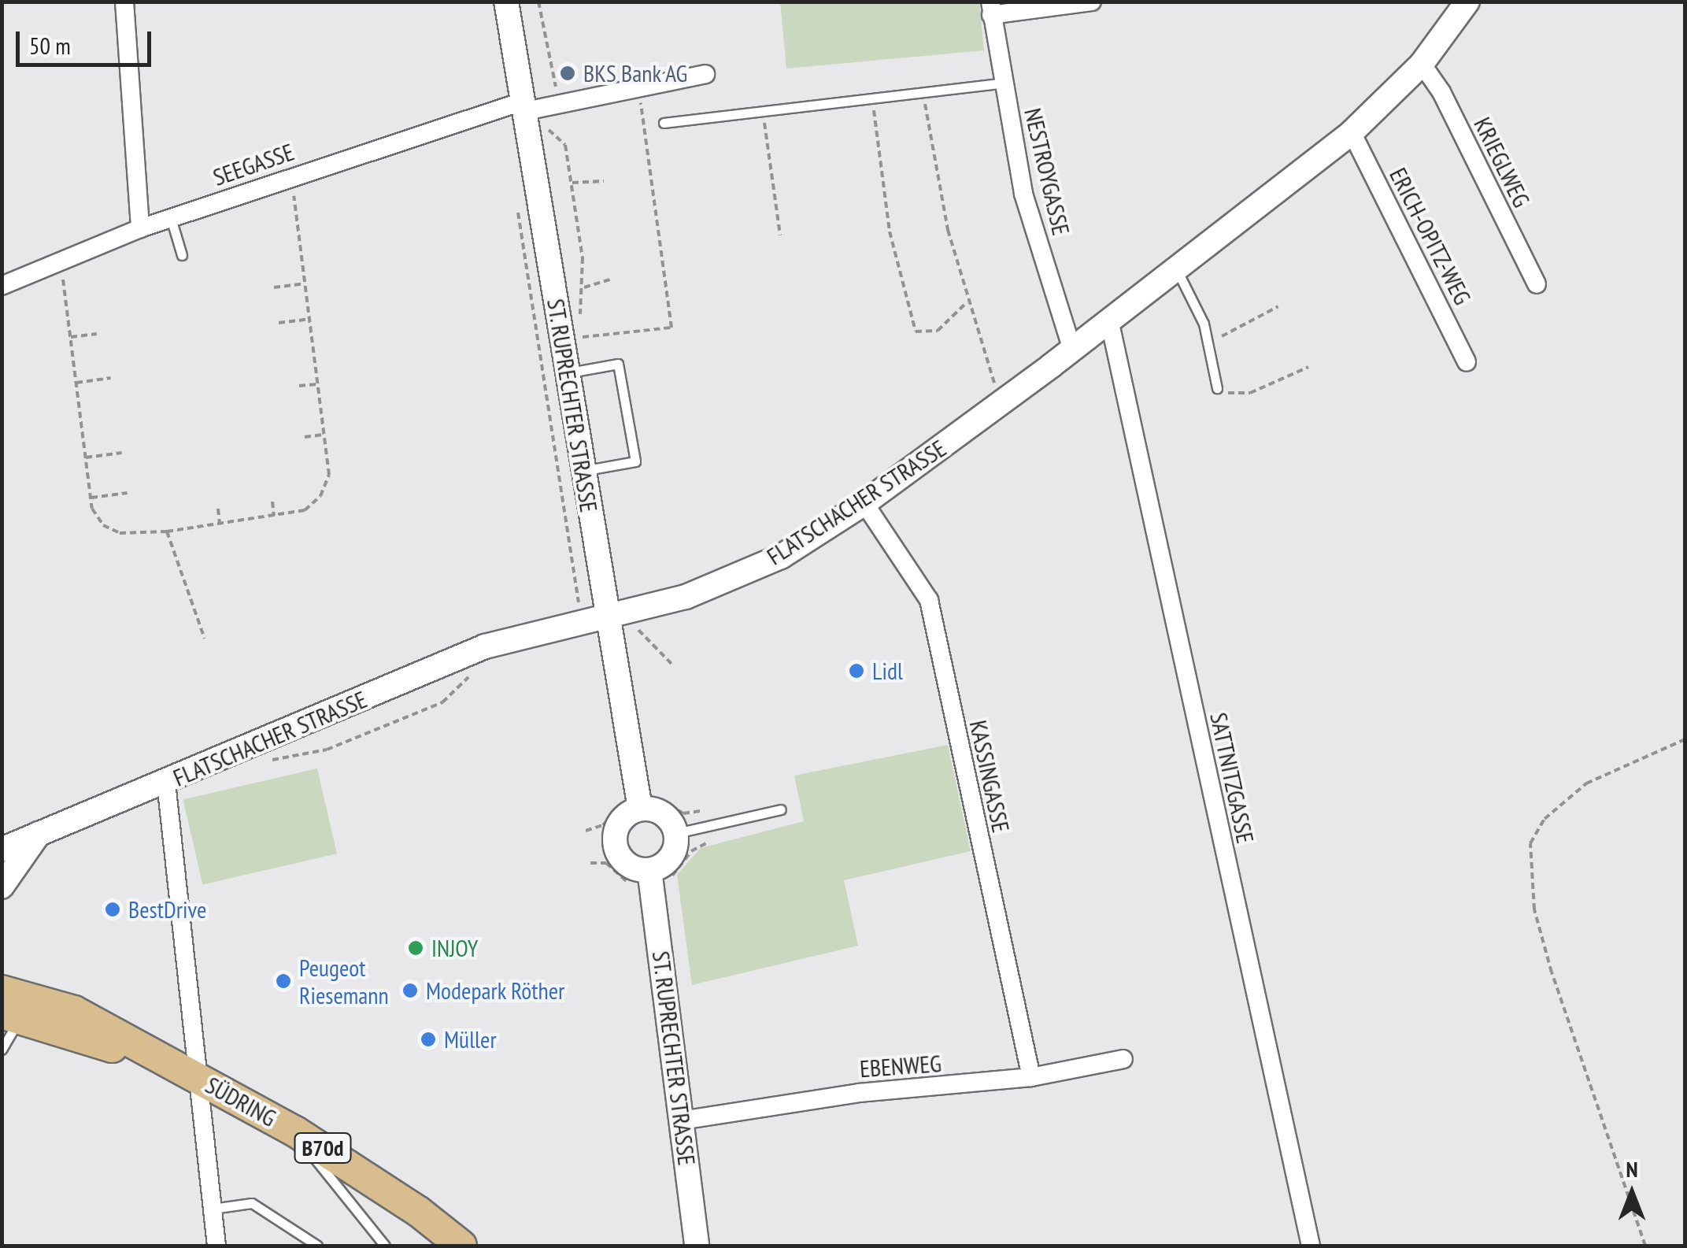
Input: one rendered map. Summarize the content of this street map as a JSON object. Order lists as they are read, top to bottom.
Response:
{
  "streets": {
    "main road": ["SÜDRING", "B70d"],
    "street": [
      "KRIEGLWEG",
      "SEEGASSE",
      "NESTROYGASSE",
      "ERICH-OPITZ-WEG",
      "ST. RUPRECHTER STRASSE",
      "FLATSCHACHER STRASSE",
      "KASSINGASSE",
      "SATTNITZGASSE",
      "EBENWEG"
    ]
  },
  "crossings": [
    ["KRIEGLWEG", "FLATSCHACHER STRASSE"],
    ["SEEGASSE", "ST. RUPRECHTER STRASSE"],
    ["NESTROYGASSE", "FLATSCHACHER STRASSE"],
    ["ERICH-OPITZ-WEG", "FLATSCHACHER STRASSE"],
    ["ST. RUPRECHTER STRASSE", "FLATSCHACHER STRASSE"],
    ["ST. RUPRECHTER STRASSE", "EBENWEG"],
    ["FLATSCHACHER STRASSE", "KASSINGASSE"],
    ["FLATSCHACHER STRASSE", "SATTNITZGASSE"],
    ["KASSINGASSE", "EBENWEG"]
  ],
  "places": [
    "BKS Bank AG",
    "Lidl",
    "BestDrive",
    "INJOY",
    "Peugeot Riesemann",
    "Modepark Röther",
    "Müller"
  ],
  "scale_bar": "50 m",
  "north": "top"
}
